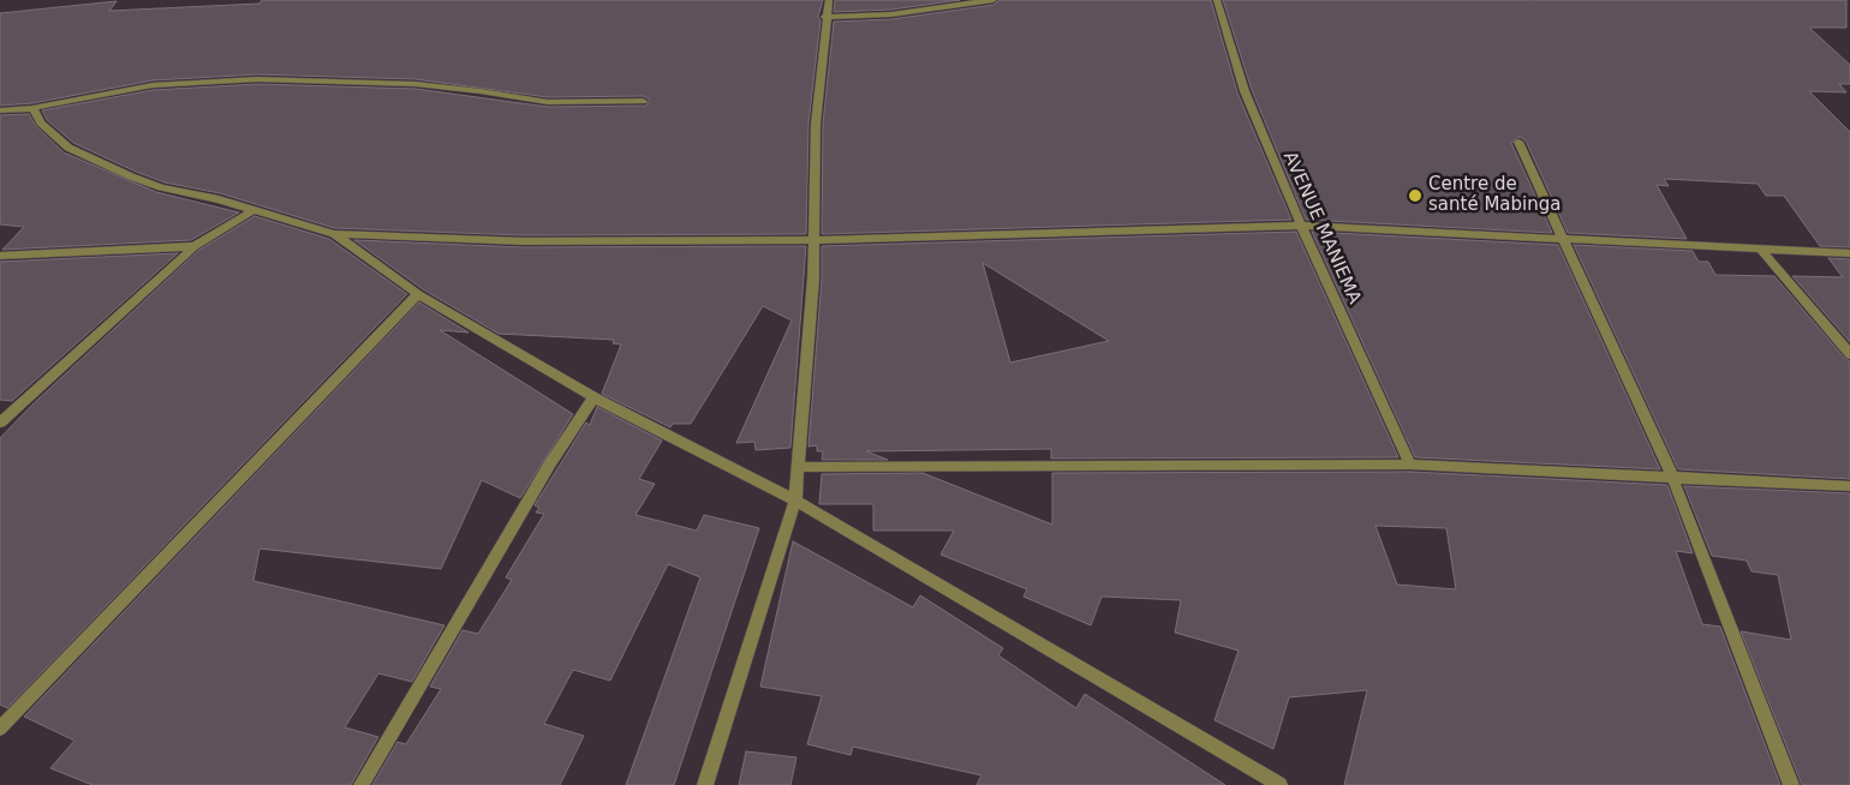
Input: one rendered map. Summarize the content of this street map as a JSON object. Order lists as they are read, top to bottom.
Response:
{
  "streets": {
    "street": ["AVENUE MANIEMA"]
  },
  "places": ["Centre de santé Mabinga"]
}
